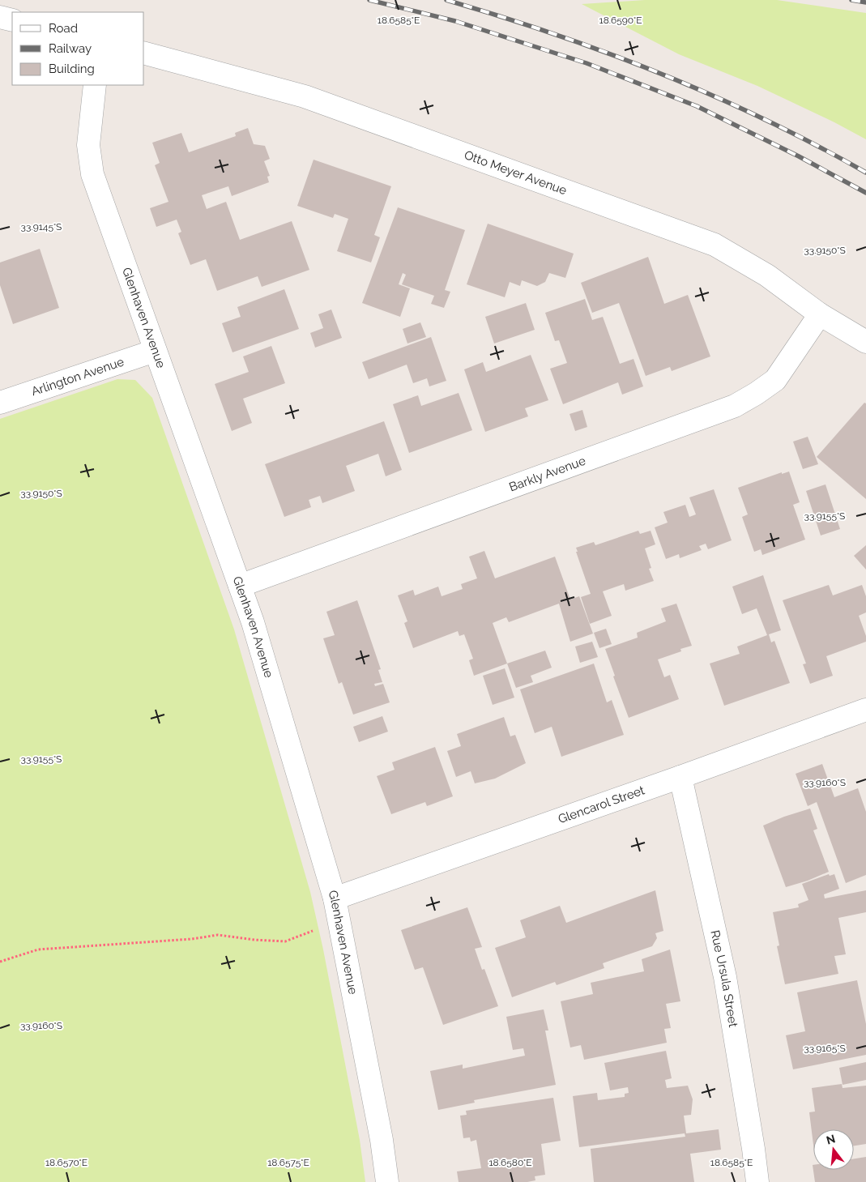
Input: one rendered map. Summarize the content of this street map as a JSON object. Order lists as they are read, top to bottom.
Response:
{
  "streets": {
    "street": [
      "Otto Meyer Avenue",
      "Glenhaven Avenue",
      "Arlington Avenue",
      "Barkly Avenue",
      "Glencarol Street",
      "Rue Ursula Street"
    ]
  },
  "crossings": [
    ["Otto Meyer Avenue", "Barkly Avenue"],
    ["Glenhaven Avenue", "Arlington Avenue"],
    ["Glenhaven Avenue", "Barkly Avenue"],
    ["Glenhaven Avenue", "Glencarol Street"],
    ["Glencarol Street", "Rue Ursula Street"]
  ],
  "legend": ["Road", "Railway", "Building"],
  "north": "top",
  "coordinates": [
    "18.6585°E",
    "18.6590°E",
    "33.9145°S",
    "33.9150°S",
    "33.9155°S",
    "33.9160°S",
    "33.9165°S",
    "18.6570°E",
    "18.6575°E",
    "18.6580°E"
  ]
}
